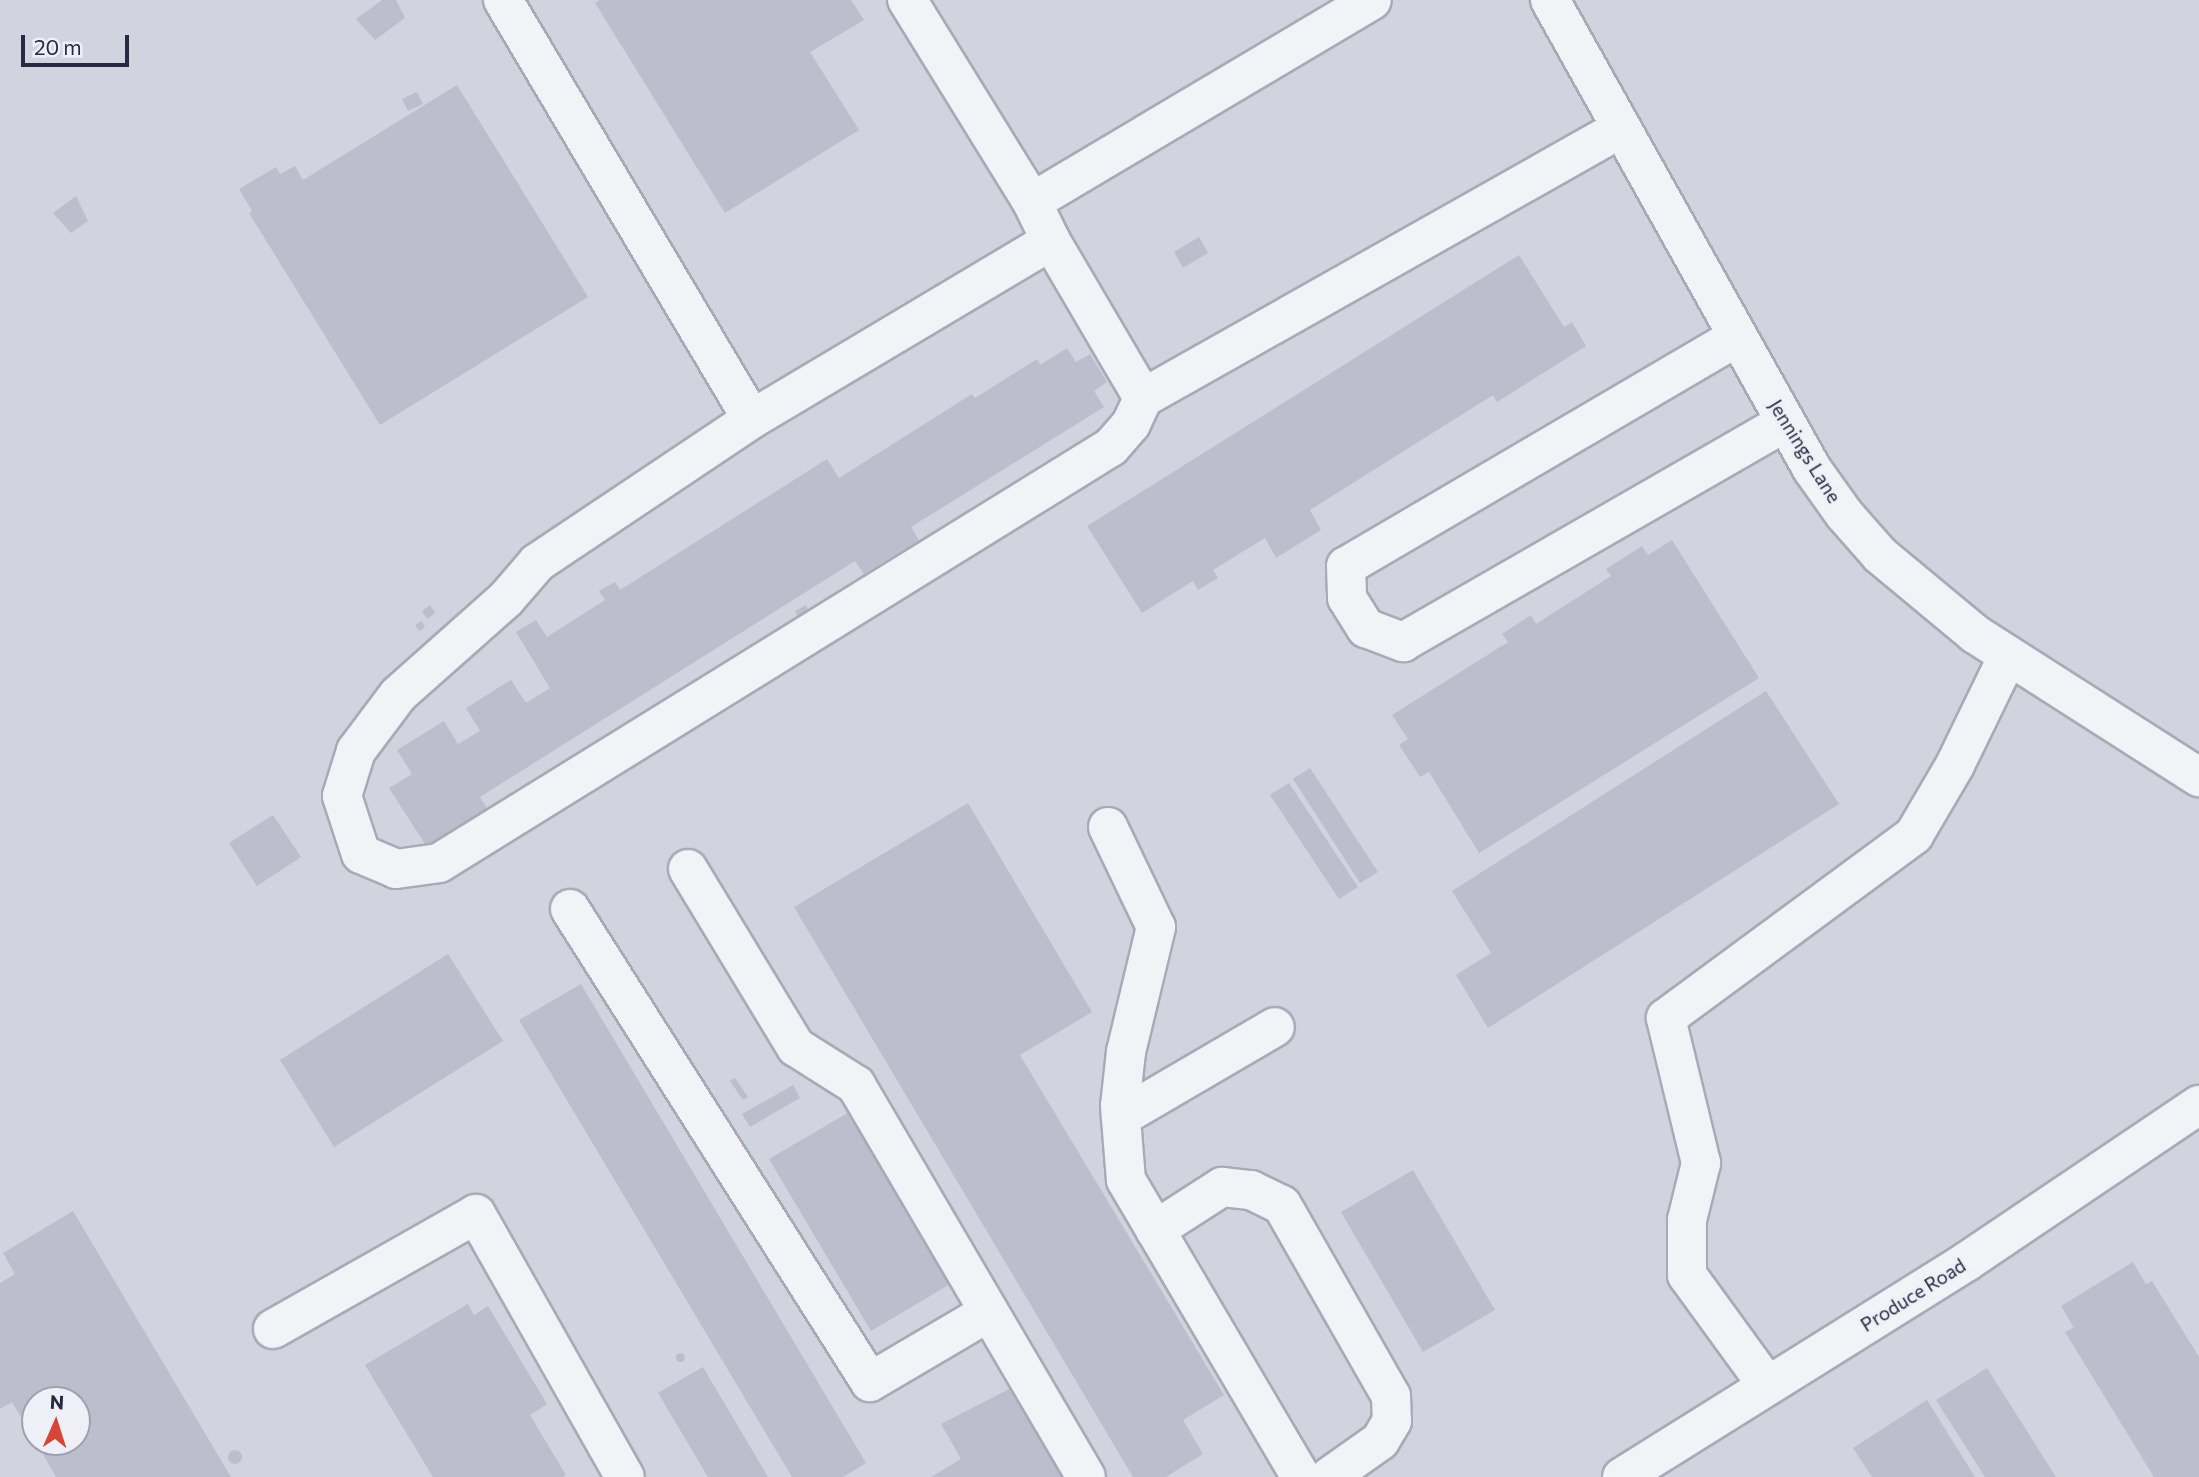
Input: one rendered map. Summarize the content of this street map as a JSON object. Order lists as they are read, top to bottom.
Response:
{
  "streets": {
    "street": ["Jennings Lane", "Produce Road"]
  },
  "scale_bar": "20 m",
  "north": "top"
}
